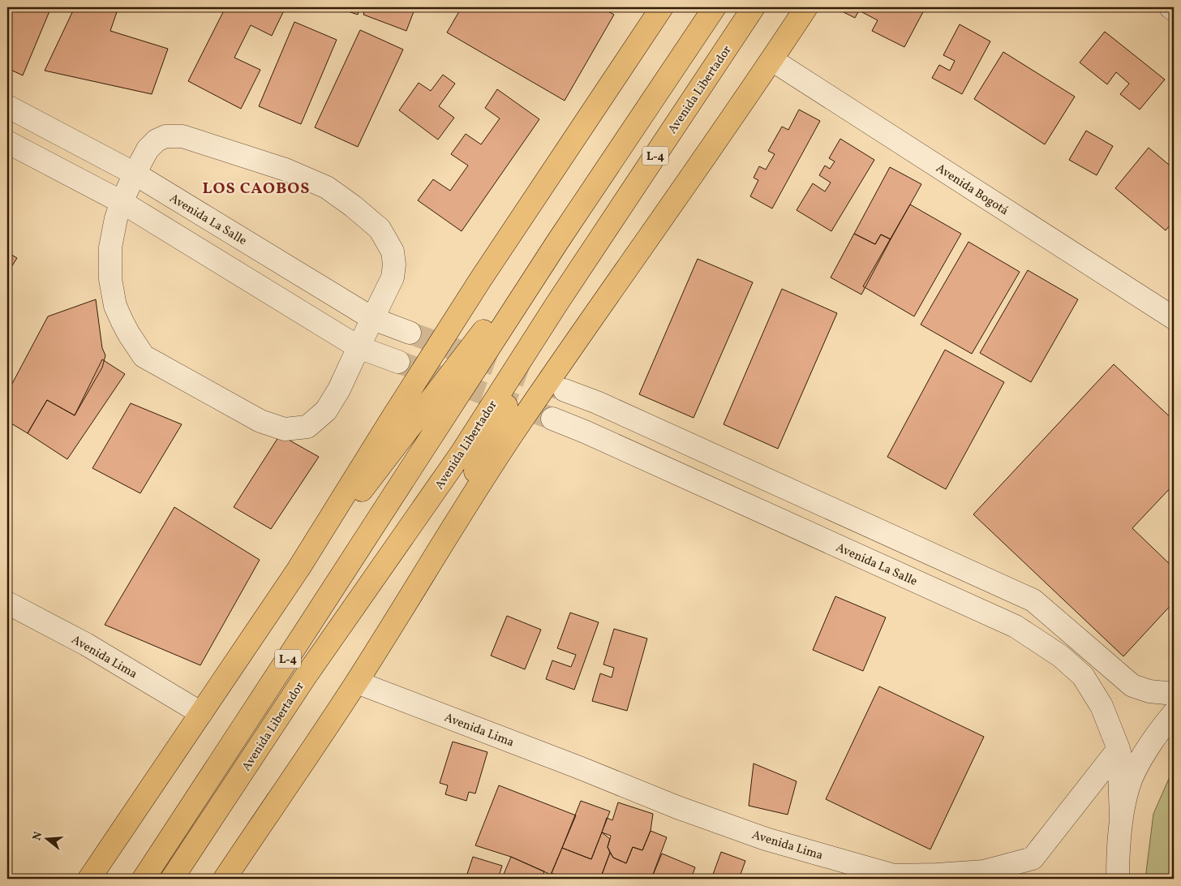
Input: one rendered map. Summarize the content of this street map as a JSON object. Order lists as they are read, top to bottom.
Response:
{
  "streets": {
    "main road": ["Avenida Libertador", "L-4"],
    "street": ["Avenida Bogotá", "Avenida La Salle", "Avenida Lima"]
  },
  "crossings": [
    ["Avenida Libertador", "L-4"],
    ["L-4", "Avenida Bogotá"],
    ["L-4", "Avenida Lima"],
    ["Avenida La Salle", "Avenida Lima"]
  ],
  "districts": ["LOS CAOBOS"],
  "north": "left"
}
